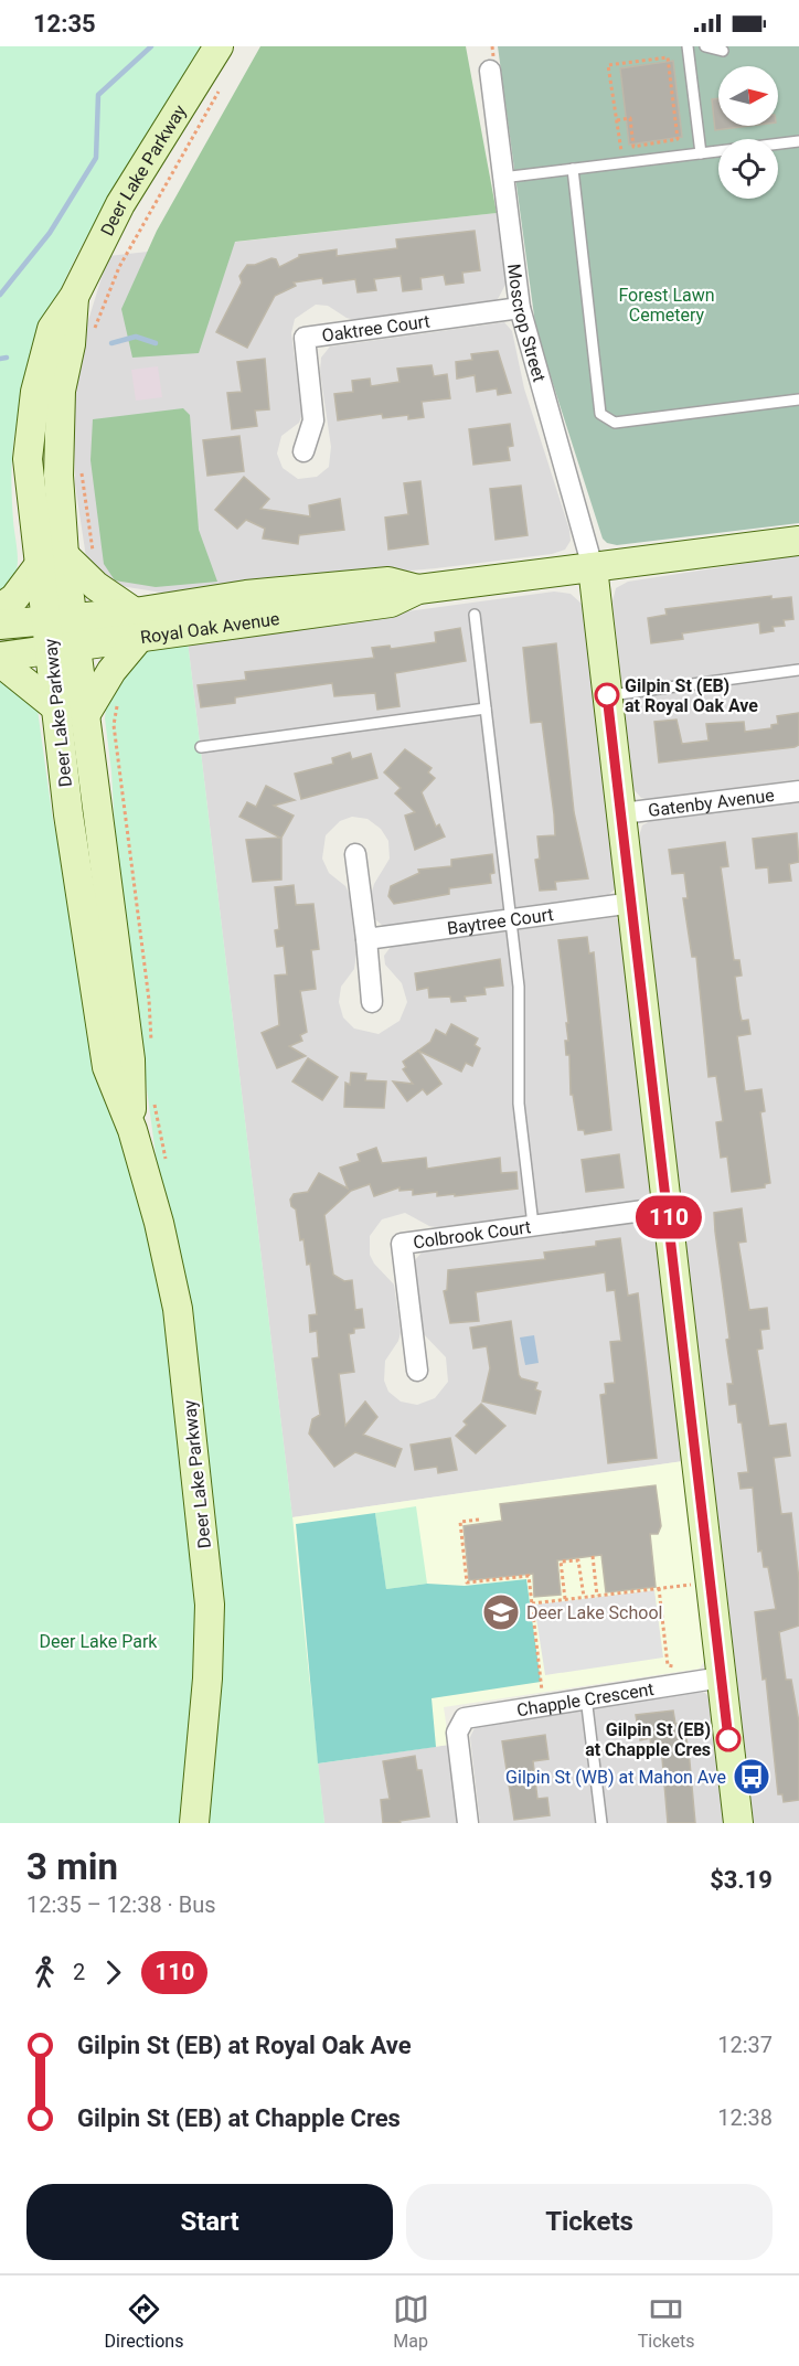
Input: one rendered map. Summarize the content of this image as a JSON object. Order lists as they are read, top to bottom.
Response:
{
  "streets": {
    "main road": ["Deer Lake Parkway", "Royal Oak Avenue"],
    "street": [
      "Moscrop Street",
      "Oaktree Court",
      "Gatenby Avenue",
      "Baytree Court",
      "Colbrook Court",
      "Chapple Crescent"
    ]
  },
  "crossings": [
    ["Deer Lake Parkway", "Royal Oak Avenue"],
    ["Moscrop Street", "Oaktree Court"],
    ["Moscrop Street", "Royal Oak Avenue"]
  ],
  "parks": ["Forest Lawn Cemetery", "Deer Lake Park"],
  "places": {
    "other": ["Gilpin St (EB) at Royal Oak Ave", "Gilpin St (EB) at Chapple Cres"],
    "school or university": ["Deer Lake School"],
    "bus stop": ["Gilpin St (WB) at Mahon Ave"]
  },
  "lines": ["bus line 110"],
  "north": "right",
  "page": {
    "status": "12:35",
    "on_map": "110",
    "heading": ["3 min", "12:35 – 12:38 · Bus", "$3.19"],
    "legs": ["2", "110"],
    "list": [
      {
        "name": "Gilpin St (EB) at Royal Oak Ave",
        "value": "12:37"
      },
      {
        "name": "Gilpin St (EB) at Chapple Cres",
        "value": "12:38"
      }
    ],
    "buttons": ["Start", "Tickets"],
    "tabs": ["Directions", "Map", "Tickets"]
  }
}
